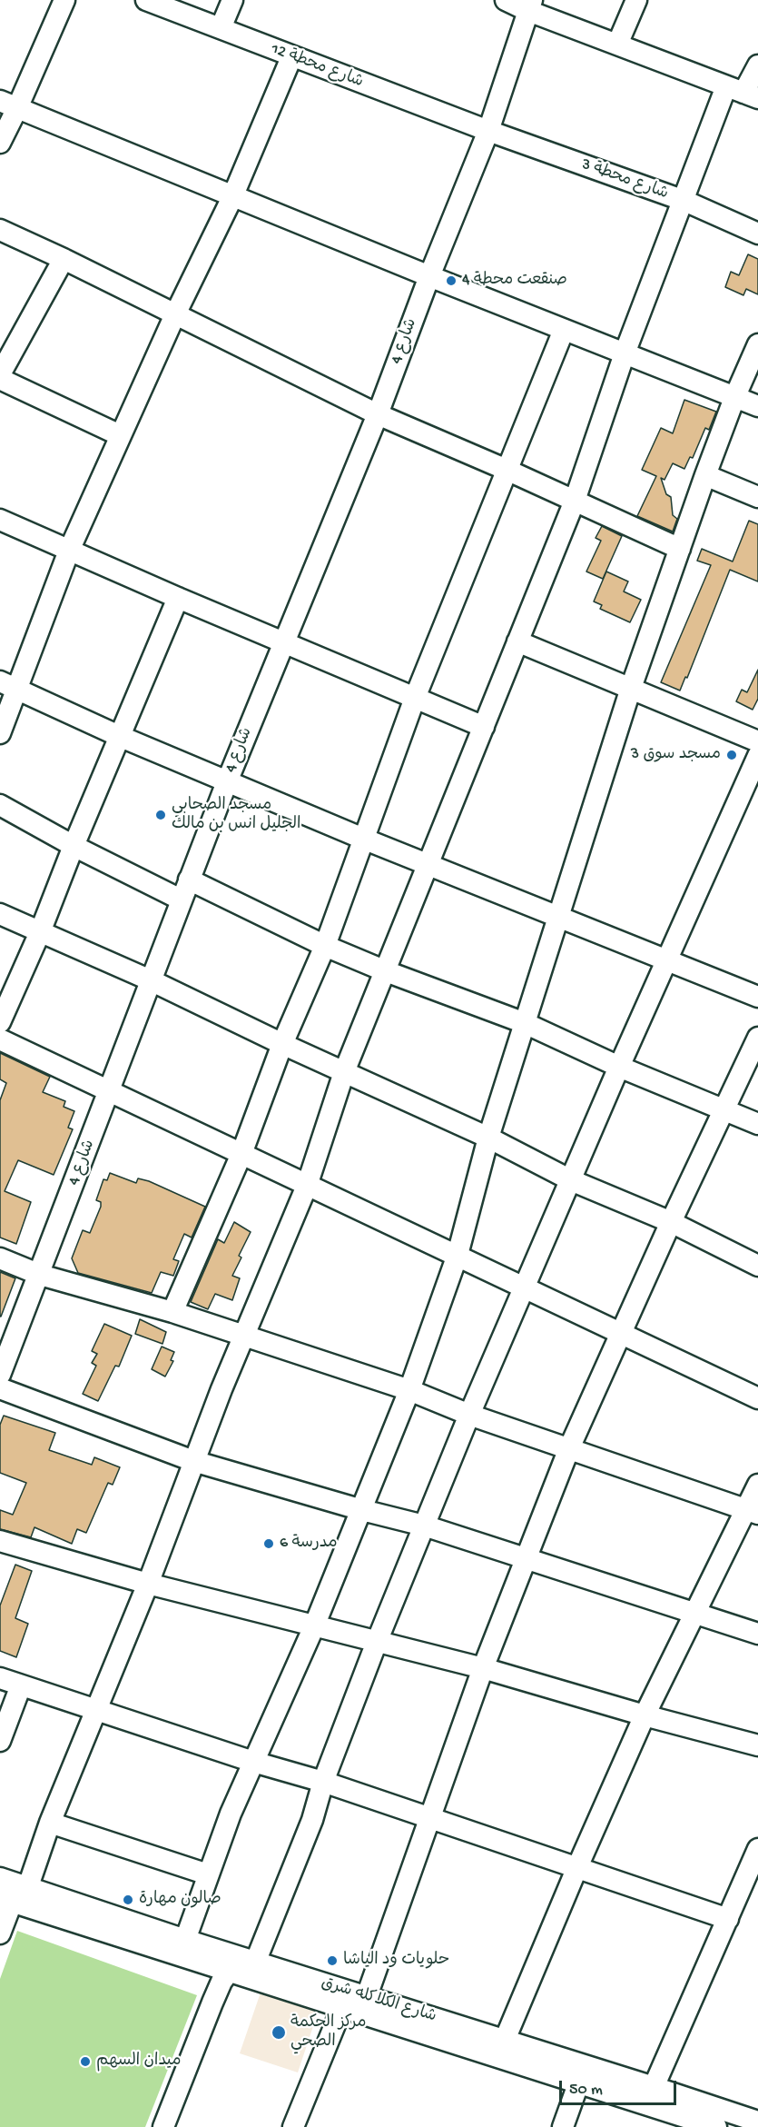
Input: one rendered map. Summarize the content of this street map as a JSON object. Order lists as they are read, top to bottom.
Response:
{
  "streets": {
    "street": [
      "شارع محطة 12",
      "شارع محطة 3",
      "شارع 4",
      "شارع الكلاكله شرق"
    ]
  },
  "crossings": [
    ["شارع محطة 12", "شارع محطة 3"],
    ["شارع محطة 12", "شارع 4"],
    ["شارع محطة 3", "شارع 4"]
  ],
  "places": [
    "صنقعت محطة 4",
    "مسجد سوق 3",
    "مسجد الصحابي الجليل انس بن مالك",
    "مدرسة 6",
    "صالون مهارة",
    "حلويات ود الياشا",
    "مركز الحكمة الصحي",
    "ميدان السهم"
  ],
  "scale_bar": "50 m"
}
